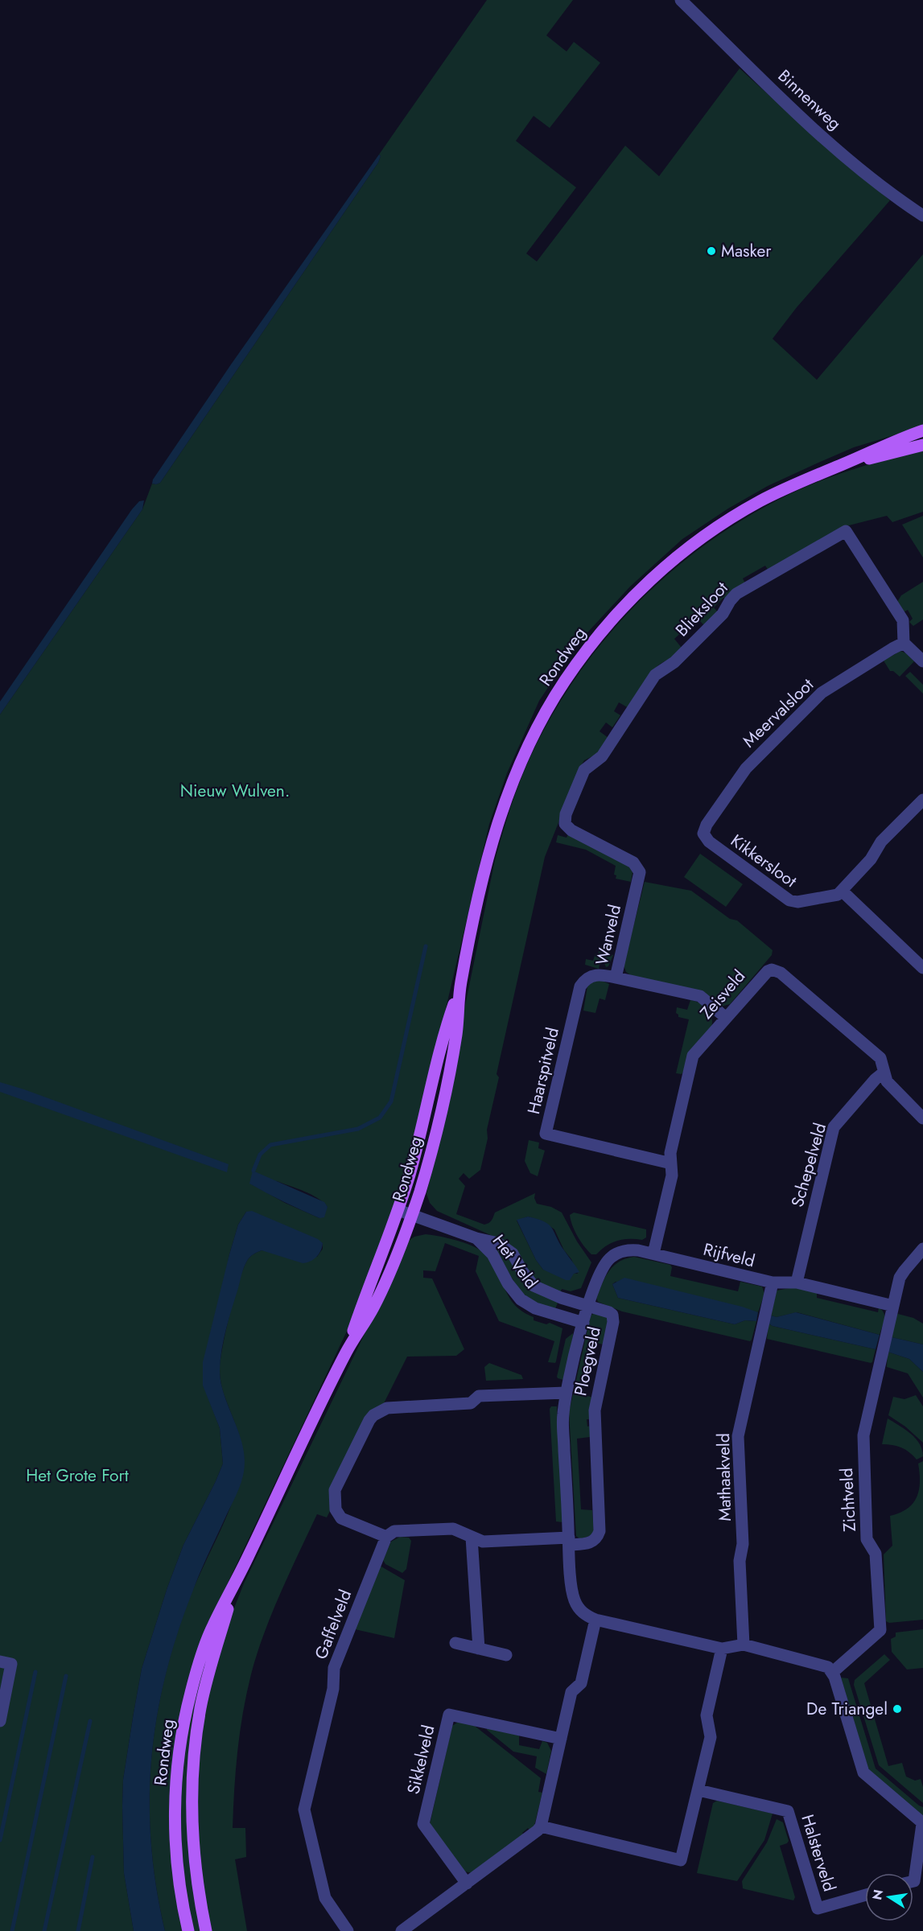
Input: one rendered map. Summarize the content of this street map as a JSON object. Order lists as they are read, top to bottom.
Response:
{
  "streets": {
    "main road": ["Rondweg"],
    "street": [
      "Binnenweg",
      "Blieksloot",
      "Meervalsloot",
      "Kikkersloot",
      "Wanveld",
      "Zeisveld",
      "Haarspitveld",
      "Schepelveld",
      "Rijfveld",
      "Het Veld",
      "Ploegveld",
      "Mathaakveld",
      "Zichtveld",
      "Gaffelveld",
      "Sikkelveld",
      "Halsterveld"
    ]
  },
  "crossings": [
    ["Blieksloot", "Meervalsloot"],
    ["Blieksloot", "Wanveld"],
    ["Rondweg", "Het Veld"],
    ["Meervalsloot", "Kikkersloot"],
    ["Wanveld", "Zeisveld"],
    ["Wanveld", "Haarspitveld"],
    ["Zeisveld", "Haarspitveld"],
    ["Zeisveld", "Schepelveld"],
    ["Zeisveld", "Rijfveld"],
    ["Schepelveld", "Rijfveld"],
    ["Rijfveld", "Het Veld"],
    ["Rijfveld", "Ploegveld"],
    ["Rijfveld", "Mathaakveld"],
    ["Rijfveld", "Zichtveld"],
    ["Het Veld", "Ploegveld"],
    ["Ploegveld", "Mathaakveld"],
    ["Ploegveld", "Zichtveld"]
  ],
  "parks": ["Nieuw Wulven.", "Het Grote Fort"],
  "places": ["Masker", "De Triangel"],
  "north": "left"
}
